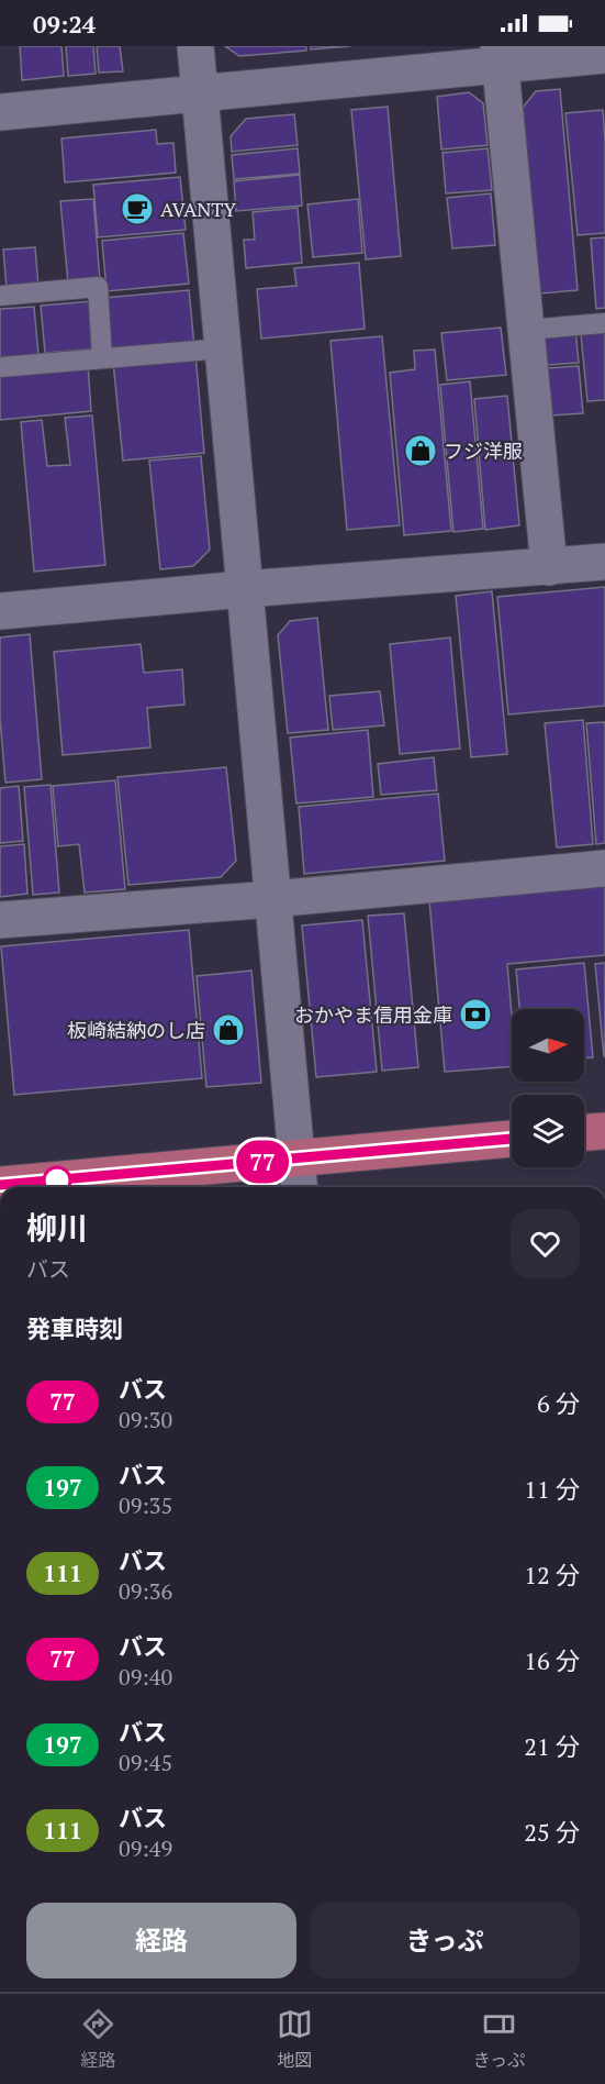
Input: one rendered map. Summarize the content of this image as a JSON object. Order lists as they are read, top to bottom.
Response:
{
  "places": {
    "cafe": ["AVANTY"],
    "shop": ["フジ洋服", "板崎結納のし店"],
    "bank": ["おかやま信用金庫"]
  },
  "lines": ["bus line 77"],
  "north": "right",
  "page": {
    "status": "09:24",
    "on_map": "77",
    "heading": [
      ["柳川", "バス"],
      "発車時刻"
    ],
    "list": [
      {
        "mark": "77",
        "name": "バス",
        "note": "09:30",
        "value": "6 分"
      },
      {
        "mark": "197",
        "name": "バス",
        "note": "09:35",
        "value": "11 分"
      },
      {
        "mark": "111",
        "name": "バス",
        "note": "09:36",
        "value": "12 分"
      },
      {
        "mark": "77",
        "name": "バス",
        "note": "09:40",
        "value": "16 分"
      },
      {
        "mark": "197",
        "name": "バス",
        "note": "09:45",
        "value": "21 分"
      },
      {
        "mark": "111",
        "name": "バス",
        "note": "09:49",
        "value": "25 分"
      }
    ],
    "buttons": ["経路", "きっぷ"],
    "tabs": ["経路", "地図", "きっぷ"]
  }
}
